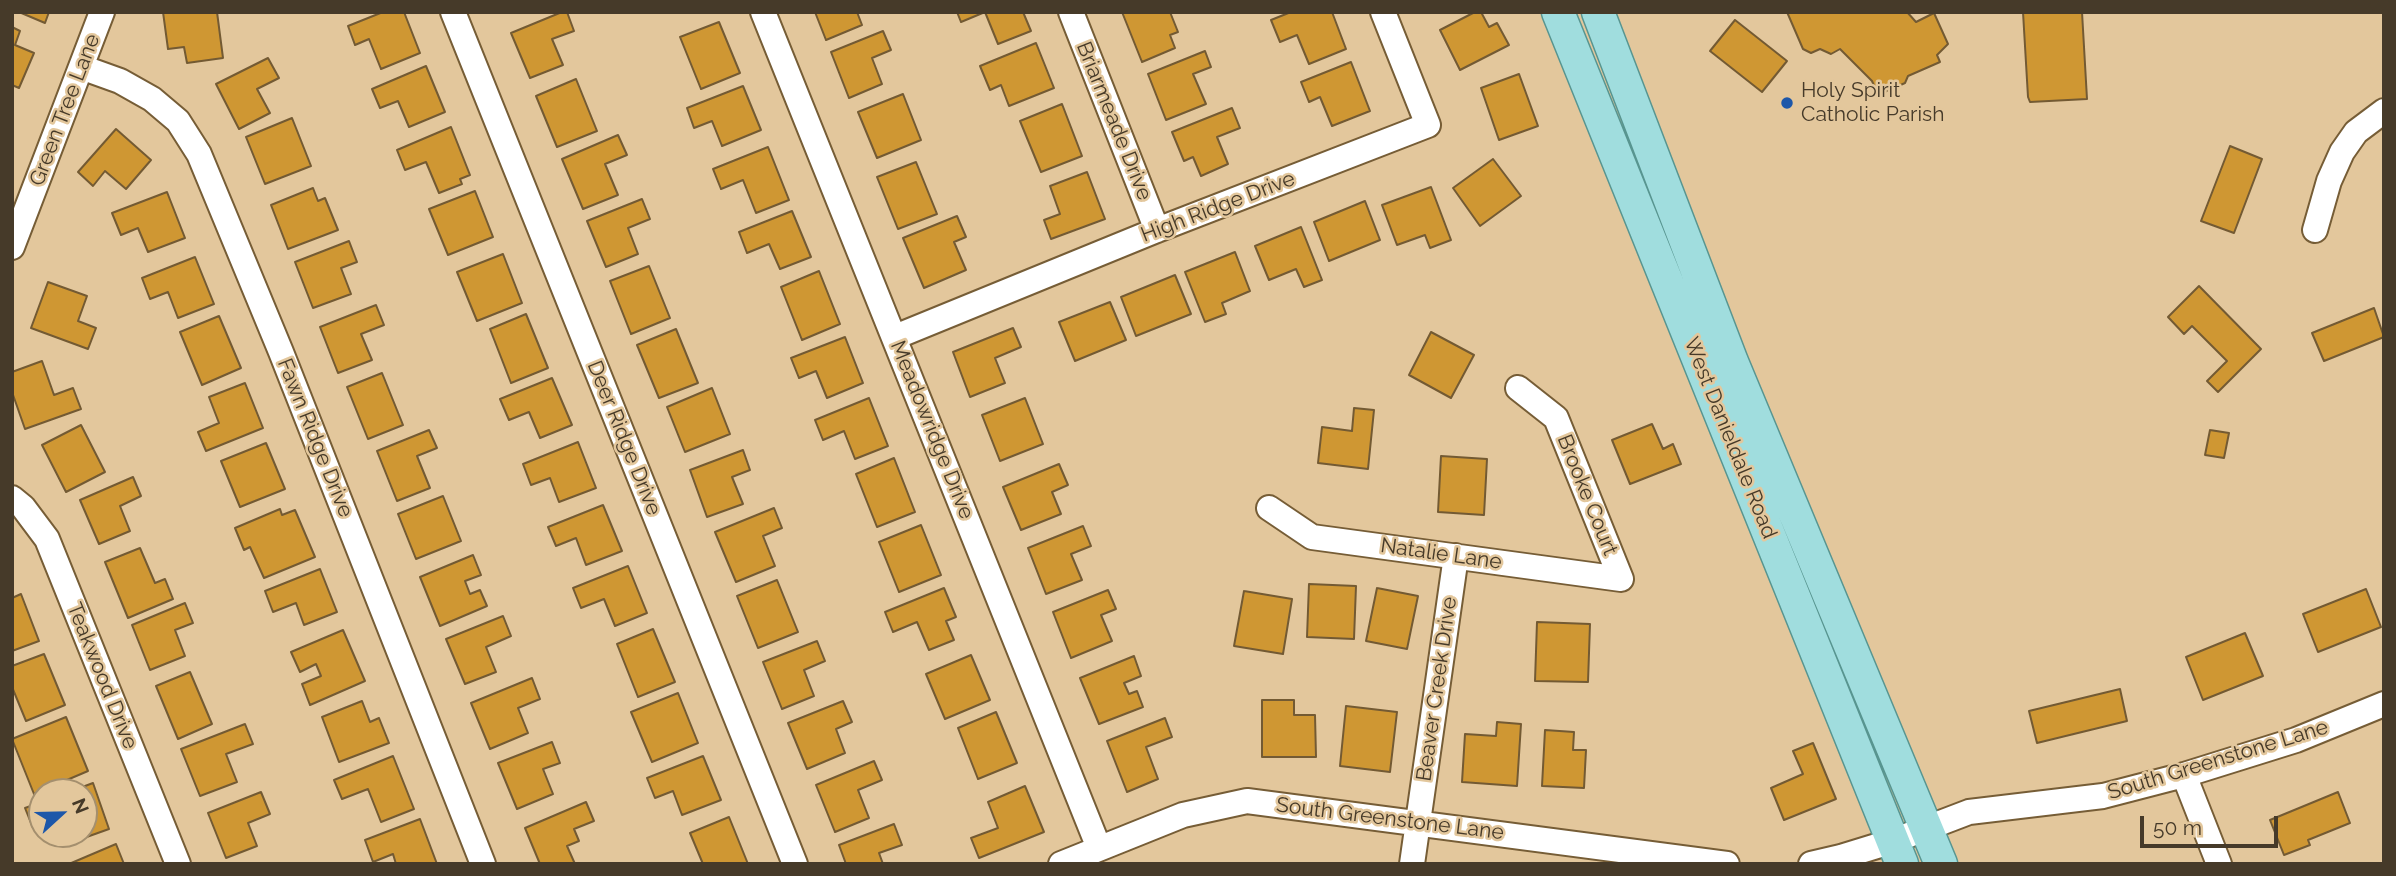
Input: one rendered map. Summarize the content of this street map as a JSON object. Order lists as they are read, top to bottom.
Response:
{
  "streets": {
    "main road": ["West Danieldale Road"],
    "street": [
      "Green Tree Lane",
      "Briarmeade Drive",
      "High Ridge Drive",
      "Meadowridge Drive",
      "Fawn Ridge Drive",
      "Deer Ridge Drive",
      "Brooke Court",
      "Natalie Lane",
      "Teakwood Drive",
      "Beaver Creek Drive",
      "South Greenstone Lane"
    ]
  },
  "crossings": [
    ["Green Tree Lane", "Fawn Ridge Drive"],
    ["Briarmeade Drive", "High Ridge Drive"],
    ["High Ridge Drive", "Meadowridge Drive"],
    ["Meadowridge Drive", "South Greenstone Lane"],
    ["West Danieldale Road", "South Greenstone Lane"],
    ["Brooke Court", "Natalie Lane"],
    ["Natalie Lane", "Beaver Creek Drive"],
    ["Beaver Creek Drive", "South Greenstone Lane"]
  ],
  "places": ["Holy Spirit Catholic Parish"],
  "scale_bar": "50 m",
  "north": "right"
}
